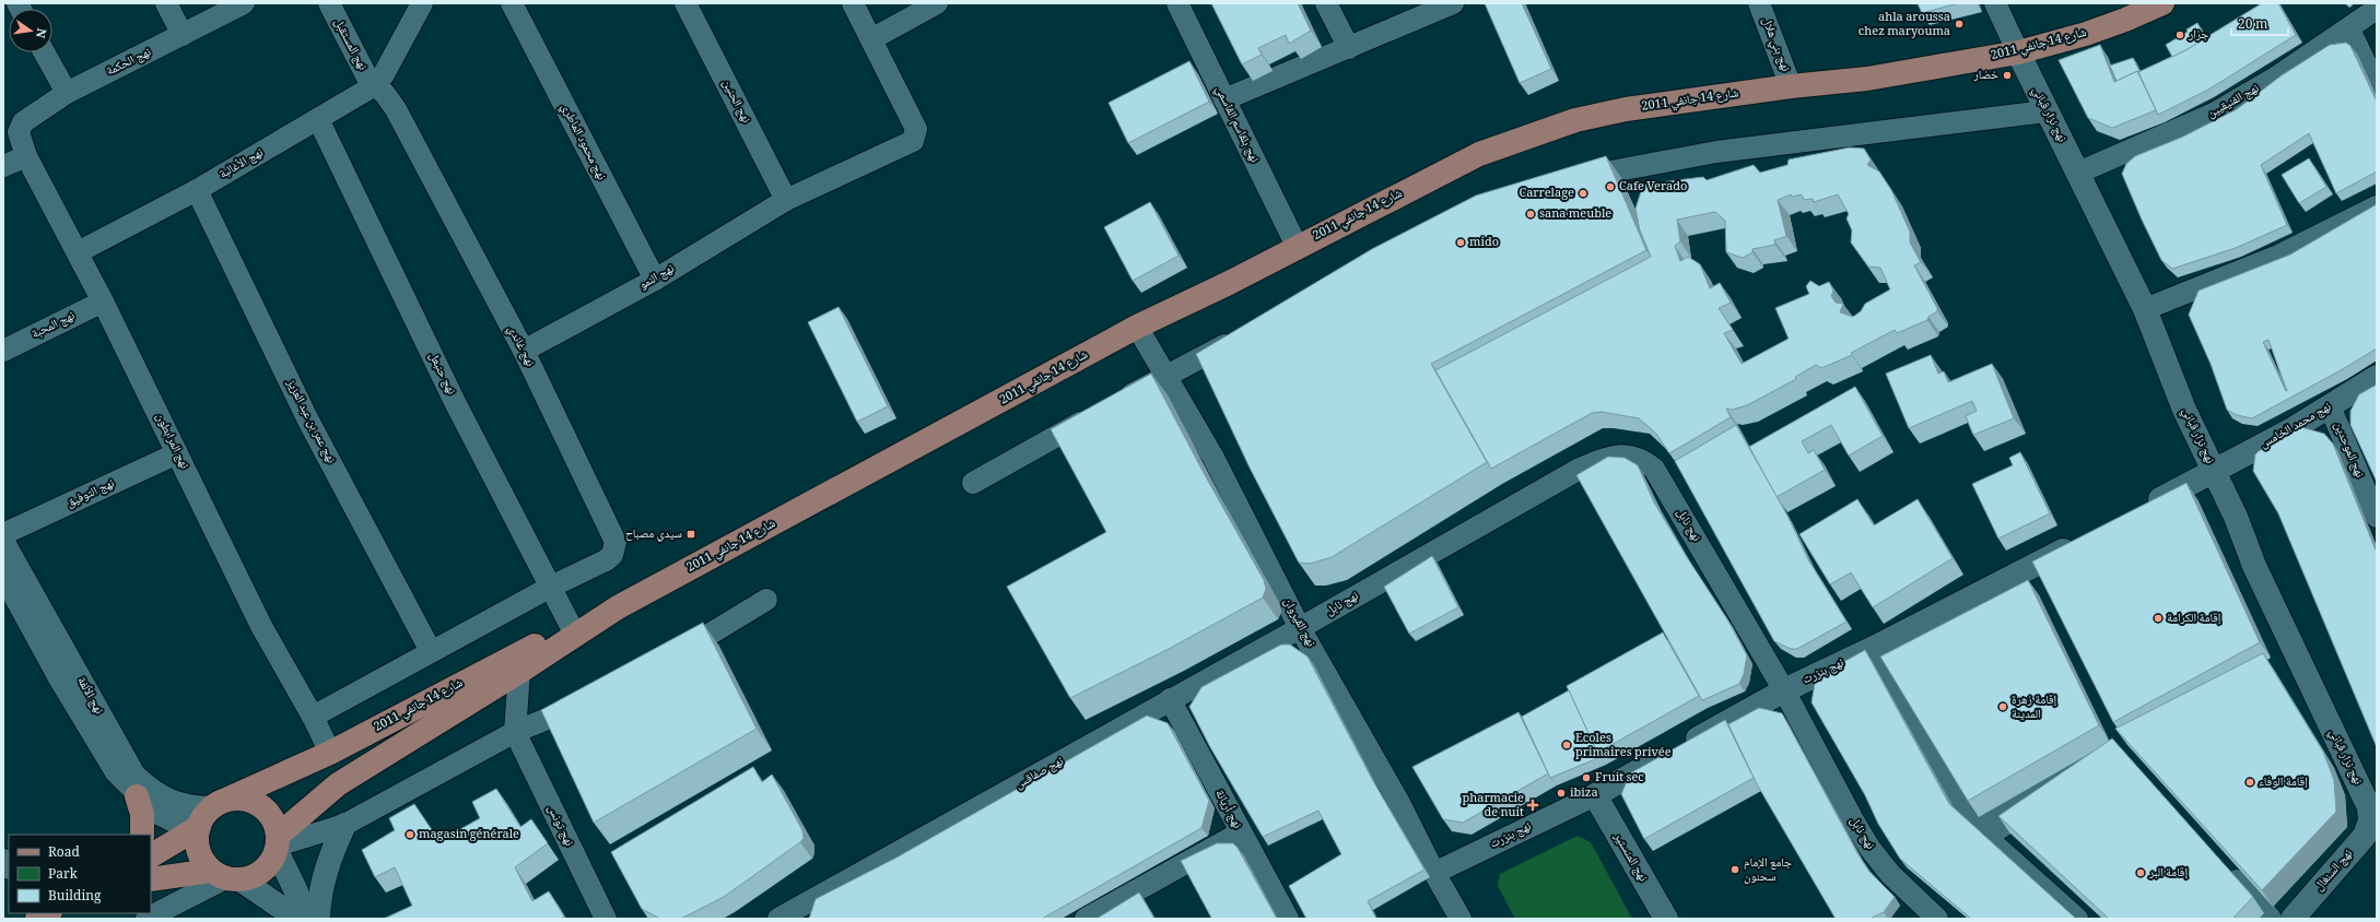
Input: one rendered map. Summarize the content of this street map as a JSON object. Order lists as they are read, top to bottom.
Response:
{
  "streets": {
    "main road": ["شارع 14 جانفي 2011"],
    "street": [
      "نهج المستقبل",
      "نهج بني هلال",
      "نهج الحكمة",
      "نهج الحنين",
      "نهج الفنيقيين",
      "نهج نزار قباني",
      "نهج بلقاسم القاسمي",
      "نهج محمود الماطري",
      "نهج الأغالبة",
      "نهج النمو",
      "نهج المحبة",
      "نهج غاندي",
      "نهج حنبعل",
      "نهج عمر بن عبد العزيز",
      "نهج محمد الخامس",
      "نهج المرابطون",
      "نهج الموحدين",
      "نهج التوفيق",
      "نهج نابل",
      "نهج القيروان",
      "نهج بنزرت",
      "نهج الألفة",
      "نهج صفاقس",
      "نهج أريانة",
      "نهج تونس",
      "نهج المنستير",
      "نهج السنغال"
    ]
  },
  "crossings": [
    ["نهج المستقبل", "نهج الأغالبة"],
    ["نهج المستقبل", "نهج غاندي"],
    ["نهج بني هلال", "شارع 14 جانفي 2011"],
    ["شارع 14 جانفي 2011", "نهج نزار قباني"],
    ["شارع 14 جانفي 2011", "نهج بلقاسم القاسمي"],
    ["شارع 14 جانفي 2011", "نهج حنبعل"],
    ["شارع 14 جانفي 2011", "نهج المرابطون"],
    ["شارع 14 جانفي 2011", "نهج القيروان"],
    ["شارع 14 جانفي 2011", "نهج الألفة"],
    ["نهج الحكمة", "نهج المرابطون"],
    ["نهج الحنين", "نهج النمو"],
    ["نهج الفنيقيين", "نهج نزار قباني"],
    ["نهج نزار قباني", "نهج محمد الخامس"],
    ["نهج نزار قباني", "نهج السنغال"],
    ["نهج محمود الماطري", "نهج النمو"],
    ["نهج الأغالبة", "نهج غاندي"],
    ["نهج الأغالبة", "نهج حنبعل"],
    ["نهج الأغالبة", "نهج عمر بن عبد العزيز"],
    ["نهج الأغالبة", "نهج المرابطون"],
    ["نهج النمو", "نهج غاندي"],
    ["نهج المحبة", "نهج المرابطون"],
    ["نهج غاندي", "نهج حنبعل"],
    ["نهج محمد الخامس", "نهج الموحدين"],
    ["نهج المرابطون", "نهج التوفيق"],
    ["نهج نابل", "نهج القيروان"],
    ["نهج نابل", "نهج بنزرت"],
    ["نهج نابل", "نهج صفاقس"],
    ["نهج القيروان", "نهج بنزرت"],
    ["نهج القيروان", "نهج صفاقس"],
    ["نهج بنزرت", "نهج المنستير"],
    ["نهج صفاقس", "نهج أريانة"]
  ],
  "places": {
    "other": [
      "ahla aroussa chez maryouma",
      "جزار",
      "خضار",
      "Cafe Verado",
      "Carrelage",
      "sana meuble",
      "mido",
      "إقامة الكرامة",
      "إقامة زهرة المدينة",
      "Ecoles primaires privée",
      "Fruit sec",
      "إقامة الوفاء",
      "ibiza",
      "magasin générale",
      "جامع الإمام سحنون",
      "إقامة البر"
    ],
    "transit": ["سيدي مصباح"],
    "health": ["pharmacie de nuit"]
  },
  "legend": ["Road", "Park", "Building"],
  "scale_bar": "20 m",
  "north": "right"
}
